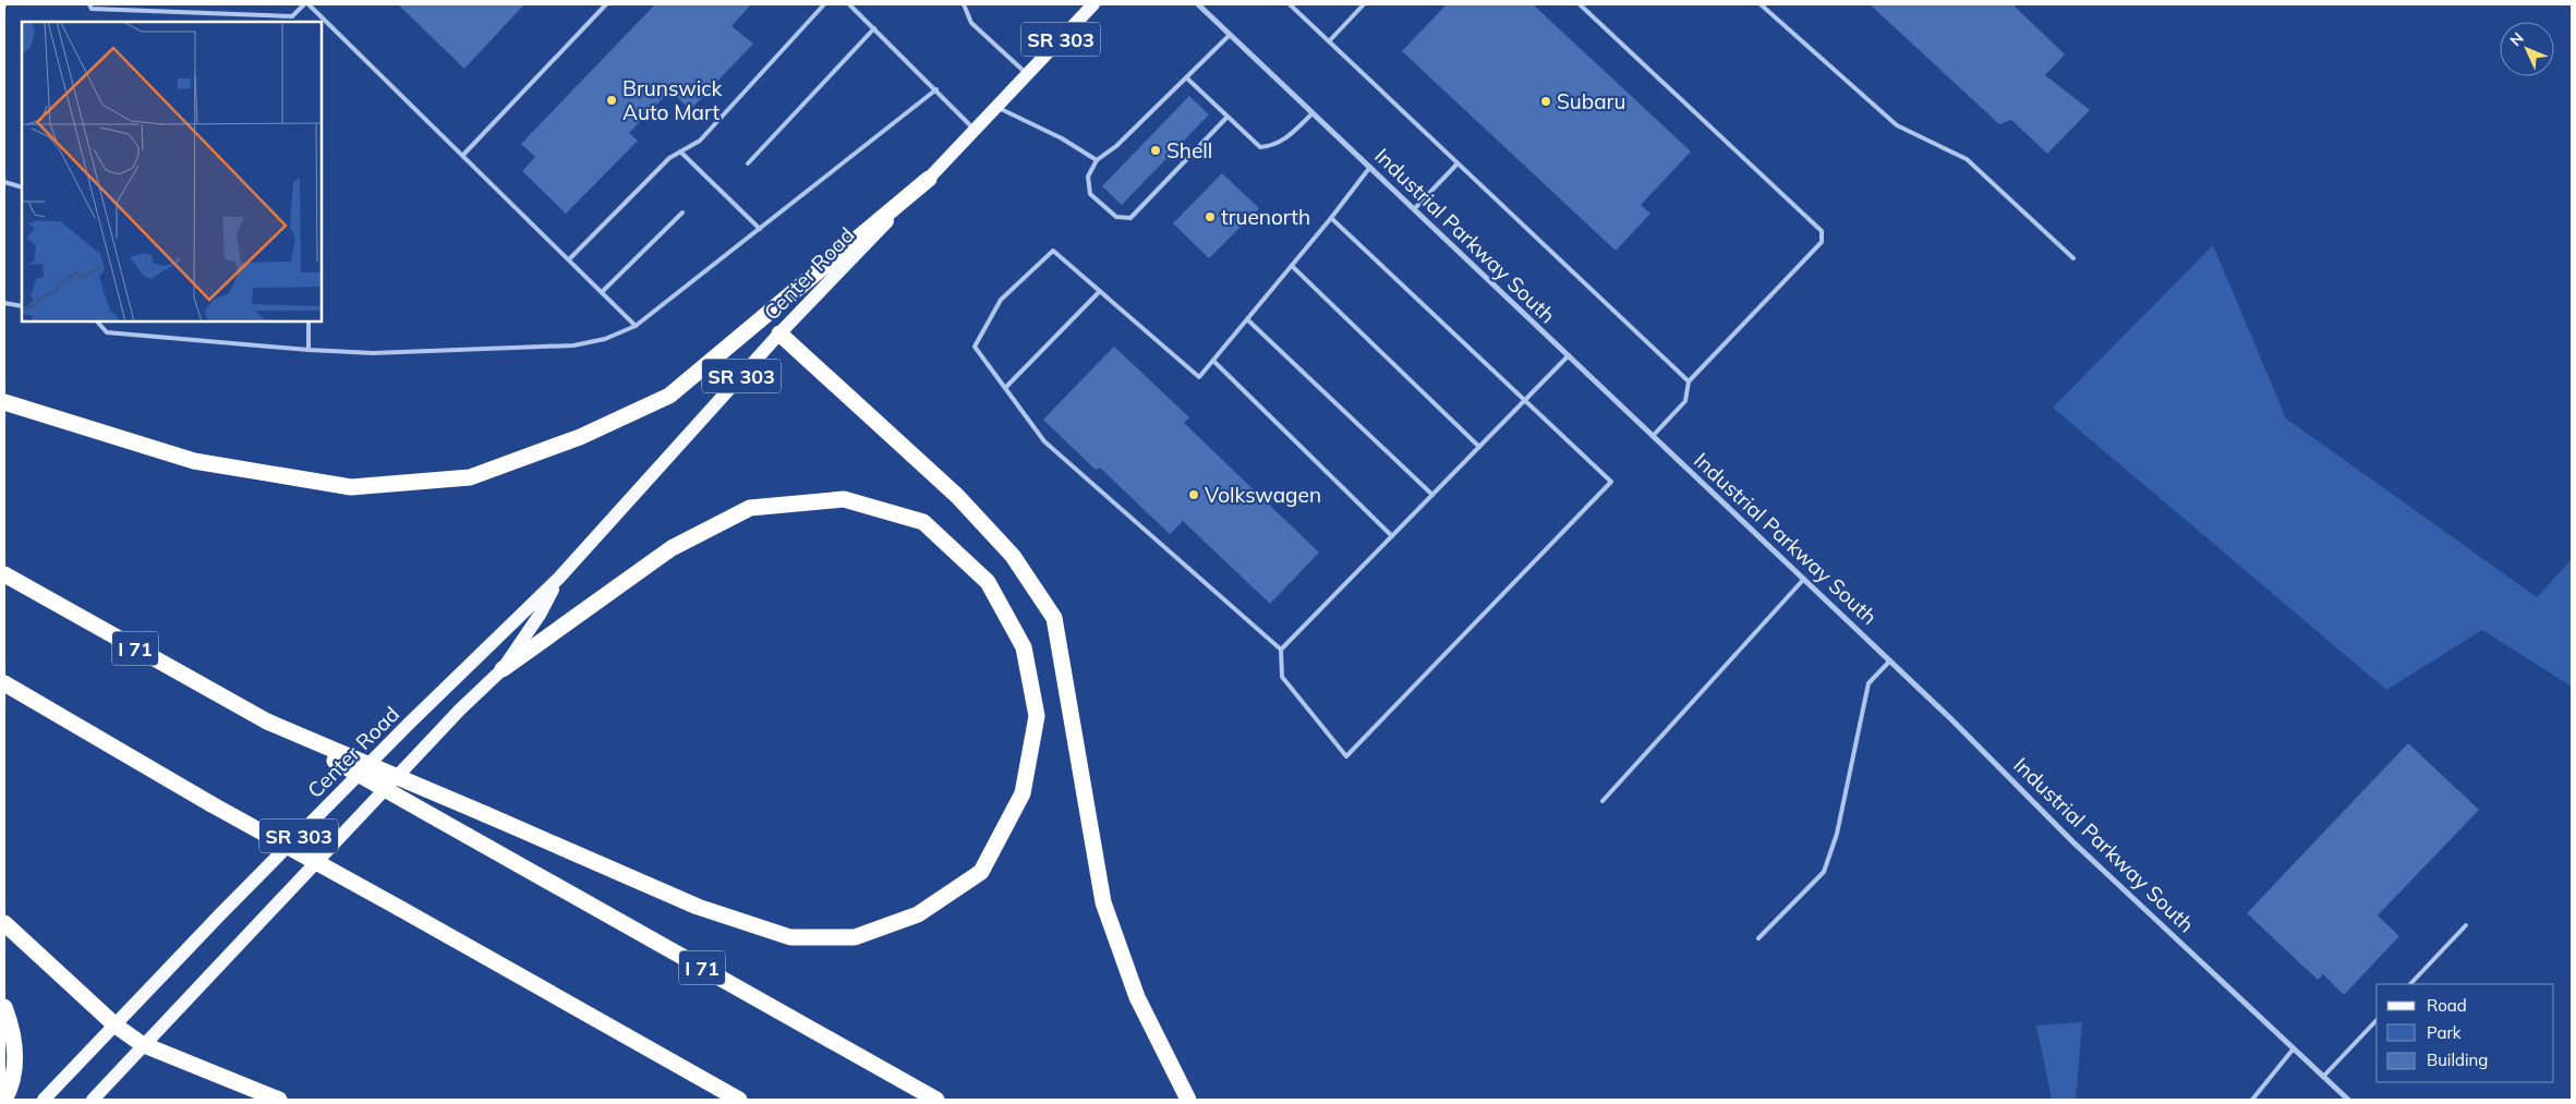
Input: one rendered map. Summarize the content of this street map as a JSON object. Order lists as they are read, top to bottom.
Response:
{
  "streets": {
    "highway": ["I 71"],
    "main road": ["SR 303", "Center Road"],
    "street": ["Industrial Parkway South"]
  },
  "places": [
    "Brunswick Auto Mart",
    "Subaru",
    "Shell",
    "truenorth",
    "Volkswagen"
  ],
  "legend": ["Road", "Park", "Building"],
  "north": "top left"
}
